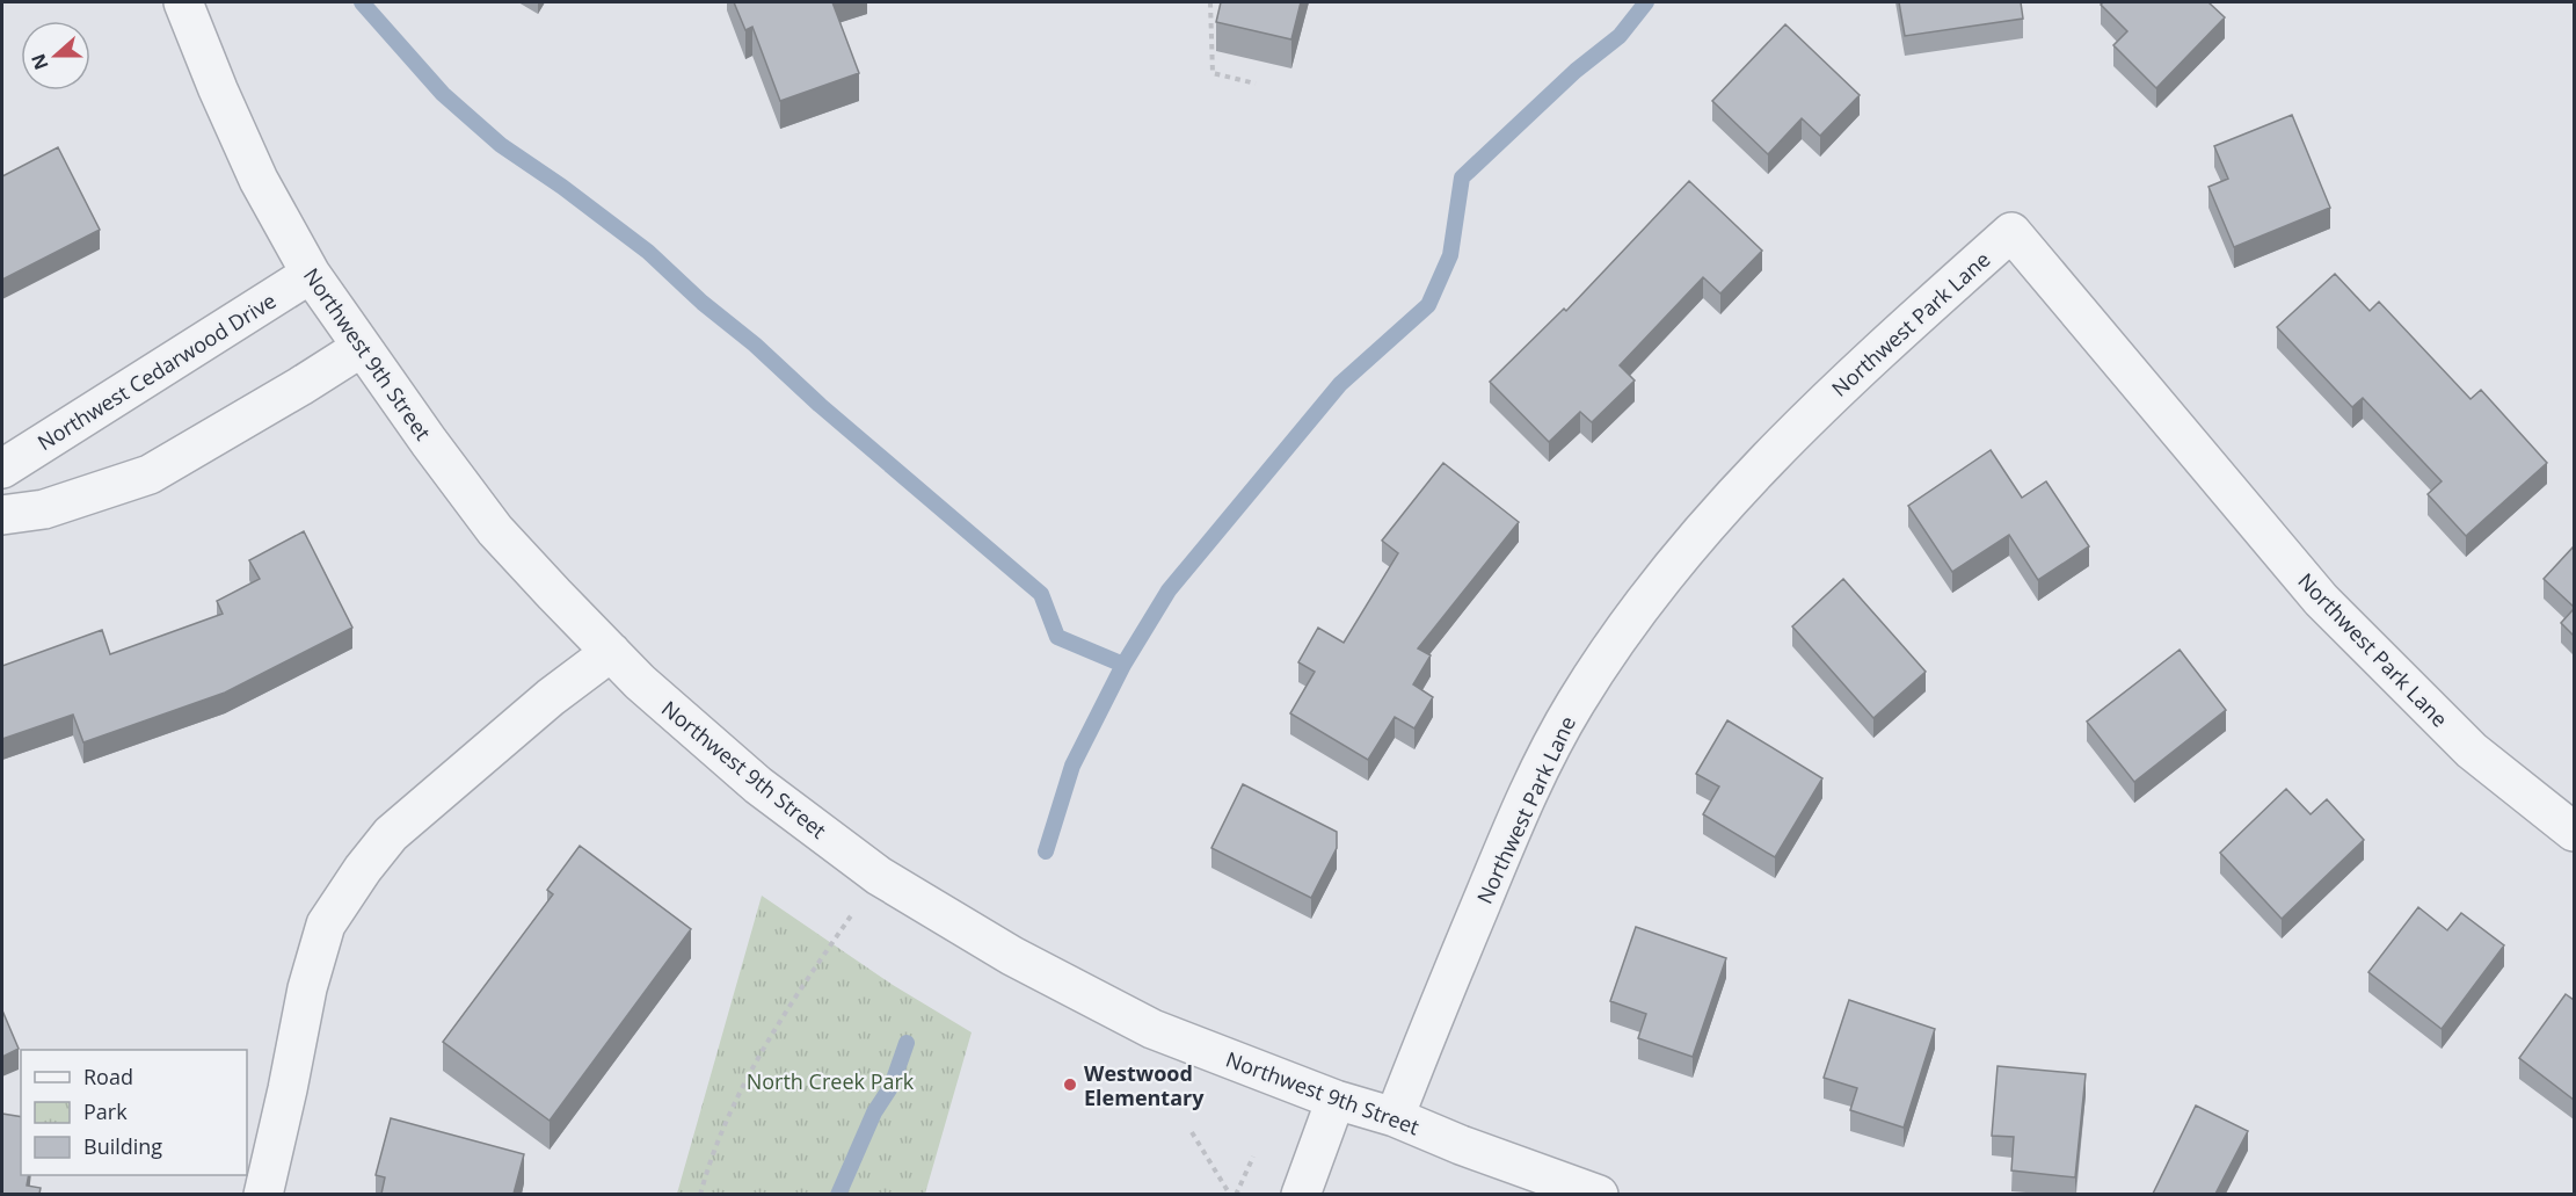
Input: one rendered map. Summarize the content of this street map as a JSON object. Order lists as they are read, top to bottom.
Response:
{
  "streets": {
    "street": ["Northwest Park Lane", "Northwest 9th Street", "Northwest Cedarwood Drive"]
  },
  "crossings": [
    ["Northwest Park Lane", "Northwest 9th Street"],
    ["Northwest 9th Street", "Northwest Cedarwood Drive"]
  ],
  "parks": ["North Creek Park"],
  "places": ["Westwood Elementary"],
  "legend": ["Road", "Park", "Building"],
  "north": "left"
}
